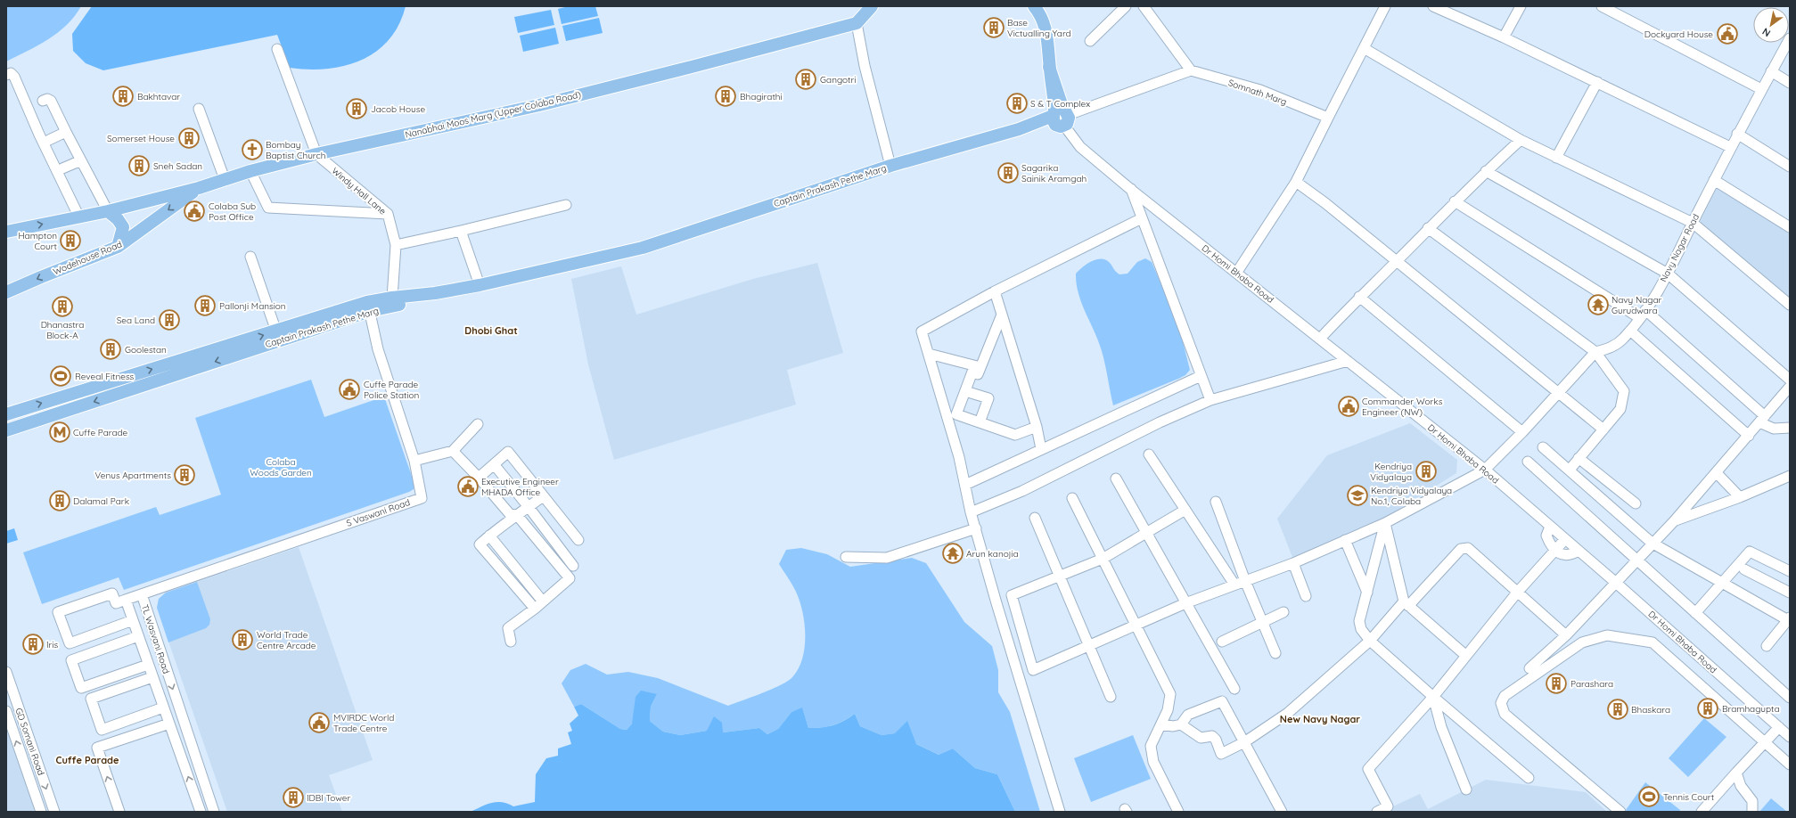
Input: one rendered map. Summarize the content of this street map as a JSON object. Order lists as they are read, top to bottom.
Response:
{
  "streets": {
    "main road": ["Nanabhai Moos Marg (Upper Colaba Road)", "Captain Prakash Pethe Marg", "Wodehouse Road"],
    "street": [
      "Somnath Marg",
      "Windy Hall Lane",
      "Navy Nagar Road",
      "Dr Homi Bhaba Road",
      "S Vaswani Road",
      "TL Wasvani Road",
      "GD Somani Road"
    ]
  },
  "crossings": [
    ["Nanabhai Moos Marg (Upper Colaba Road)", "Windy Hall Lane"],
    ["Nanabhai Moos Marg (Upper Colaba Road)", "Wodehouse Road"],
    ["Captain Prakash Pethe Marg", "Windy Hall Lane"],
    ["Captain Prakash Pethe Marg", "Dr Homi Bhaba Road"],
    ["Captain Prakash Pethe Marg", "S Vaswani Road"],
    ["Navy Nagar Road", "Dr Homi Bhaba Road"],
    ["S Vaswani Road", "TL Wasvani Road"]
  ],
  "one_way": ["Wodehouse Road"],
  "districts": ["Dhobi Ghat", "New Navy Nagar", "Cuffe Parade"],
  "parks": ["Colaba Woods Garden"],
  "places": {
    "building": [
      "Base Victualling Yard",
      "Gangotri",
      "Bakhtavar",
      "Bhagirathi",
      "S & T Complex",
      "Jacob House",
      "Somerset House",
      "Sneh Sadan",
      "Sagarika Sainik Aramgah",
      "Hampton Court",
      "Pallonji Mansion",
      "Dhanastra Block-A",
      "Sea Land",
      "Goolestan",
      "Kendriya Vidyalaya",
      "Venus Apartments",
      "Dalamal Park",
      "World Trade Centre Arcade",
      "Iris",
      "Parashara",
      "Bramhagupta",
      "Bhaskara",
      "IDBI Tower"
    ],
    "public building": [
      "Dockyard House",
      "Colaba Sub Post Office",
      "Cuffe Parade Police Station",
      "Commander Works Engineer (NW)",
      "Executive Engineer MHADA Office",
      "MVIRDC World Trade Centre"
    ],
    "church": ["Bombay Baptist Church"],
    "temple": ["Navy Nagar Gurudwara", "Arun kanojia"],
    "sports": ["Reveal Fitness", "Tennis Court"],
    "metro station": ["Cuffe Parade"],
    "school or university": ["Kendriya Vidyalaya No.1, Colaba"]
  },
  "north": "bottom left"
}
